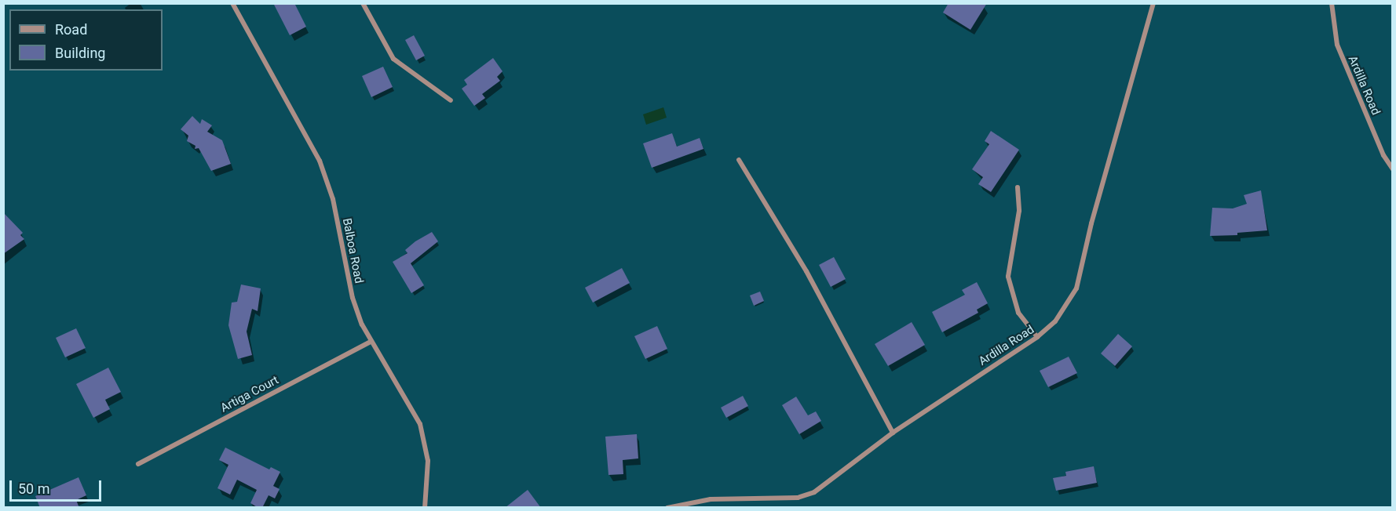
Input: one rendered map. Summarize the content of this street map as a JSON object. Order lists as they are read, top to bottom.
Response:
{
  "streets": {
    "street": ["Ardilla Road", "Balboa Road", "Artiga Court"]
  },
  "crossings": [
    ["Balboa Road", "Artiga Court"]
  ],
  "legend": ["Road", "Building"],
  "scale_bar": "50 m"
}
